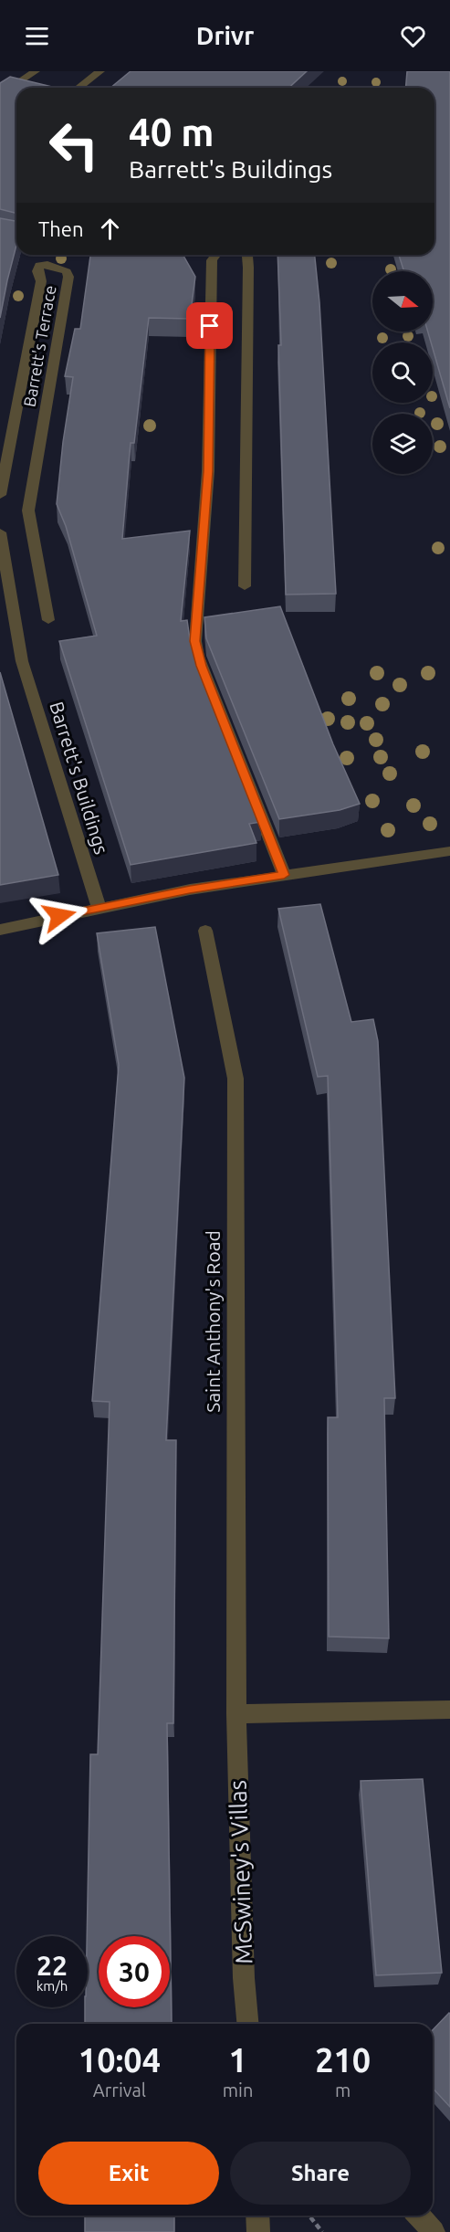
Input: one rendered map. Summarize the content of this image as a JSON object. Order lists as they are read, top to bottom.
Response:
{
  "streets": {
    "street": [
      "Barrett's Terrace",
      "Barrett's Buildings",
      "Saint Anthony's Road",
      "McSwiney's Villas"
    ]
  },
  "crossings": [
    ["Saint Anthony's Road", "McSwiney's Villas"]
  ],
  "north": "right",
  "page": {
    "header": "Drivr",
    "turn": ["40 m", "Barrett's Buildings"],
    "then": "Then",
    "speed": "22 km/h",
    "limit": "30",
    "eta": [
      "10:04",
      "Arrival",
      "1",
      "min",
      "210",
      "m"
    ],
    "buttons": ["Exit", "Share"]
  }
}
